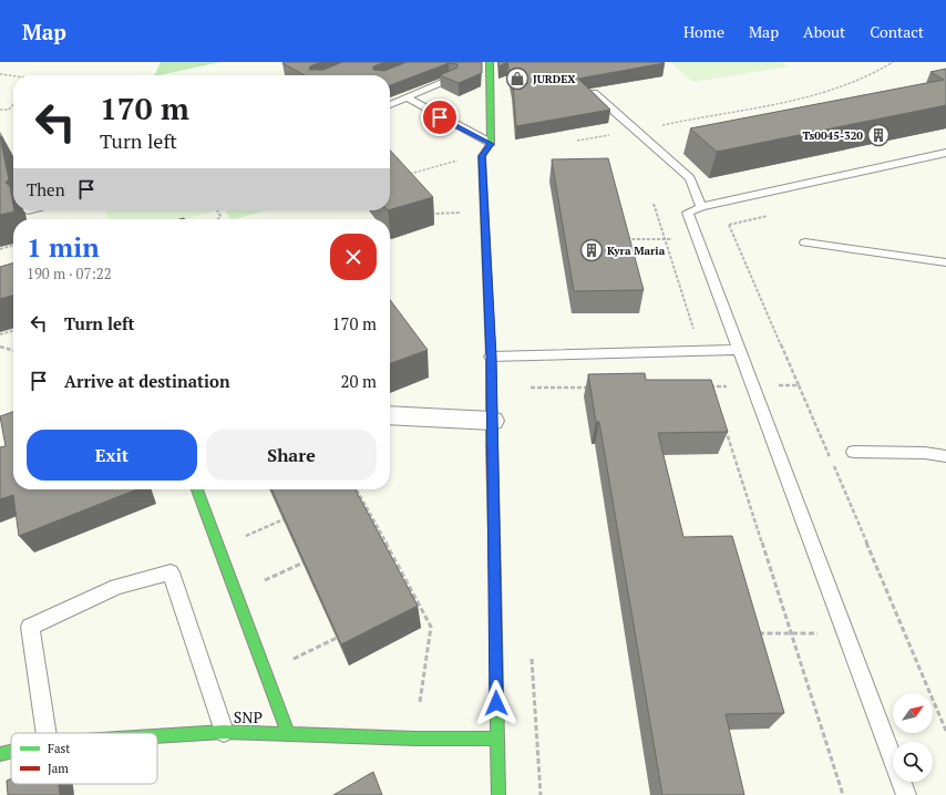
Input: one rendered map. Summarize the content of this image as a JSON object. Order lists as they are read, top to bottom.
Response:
{
  "streets": {
    "street": ["SNP"]
  },
  "places": {
    "shop": ["JURDEX"],
    "building": ["Ts0045-320", "Kyra Maria"]
  },
  "legend": ["Fast", "Jam"],
  "north": "top right",
  "page": {
    "header": "Map",
    "nav": [
      "Home",
      "Map",
      "About",
      "Contact"
    ],
    "turn": ["170 m", "Turn left"],
    "then": "Then",
    "heading": ["1 min", "190 m · 07:22"],
    "list": [
      {
        "name": "Turn left",
        "value": "170 m"
      },
      {
        "name": "Arrive at destination",
        "value": "20 m"
      }
    ],
    "buttons": ["Exit", "Share"]
  }
}
